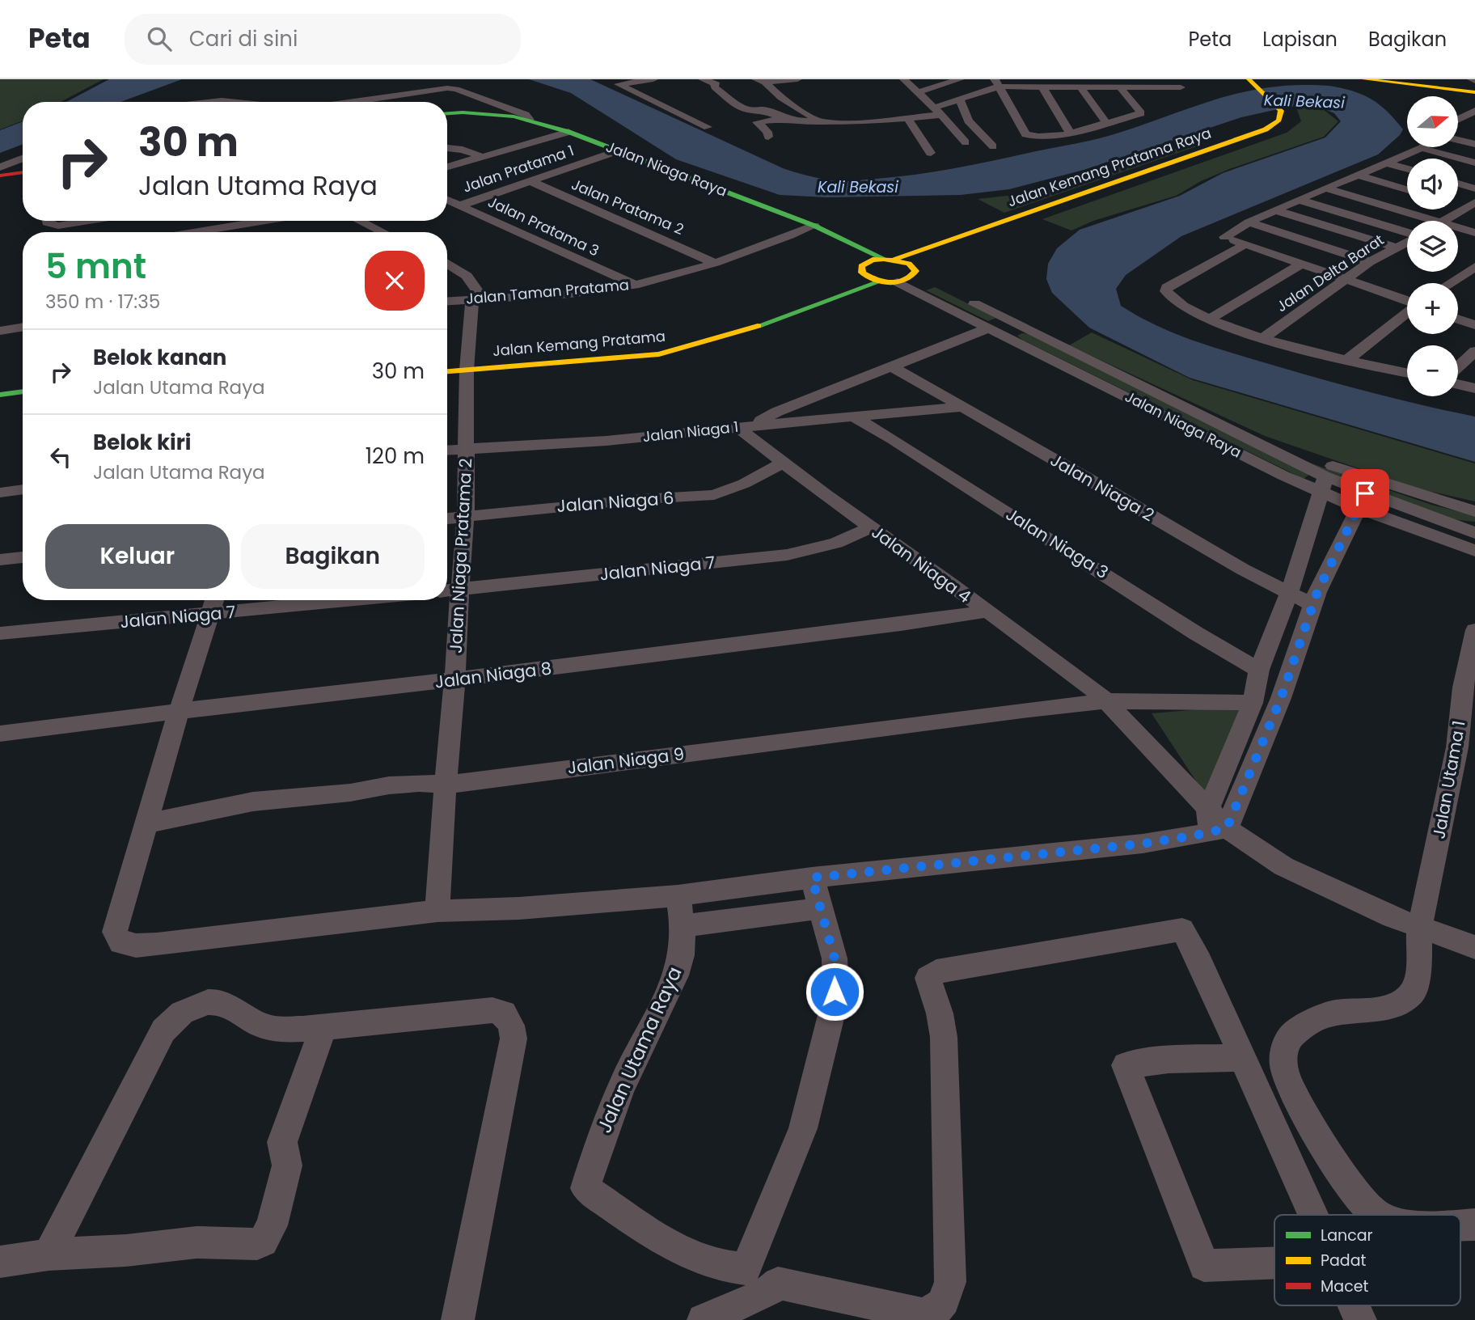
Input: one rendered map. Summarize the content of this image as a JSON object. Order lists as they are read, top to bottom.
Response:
{
  "streets": {
    "street": [
      "Jalan Kemang Pratama Raya",
      "Jalan Pratama 1",
      "Jalan Niaga Raya",
      "Jalan Pratama 2",
      "Jalan Pratama 3",
      "Jalan Delta Barat",
      "Jalan Taman Pratama",
      "Jalan Kemang Pratama",
      "Jalan Niaga 1",
      "Jalan Niaga 2",
      "Jalan Niaga 6",
      "Jalan Niaga 3",
      "Jalan Niaga Pratama 2",
      "Jalan Niaga 4",
      "Jalan Niaga 7",
      "Jalan Niaga 8",
      "Jalan Niaga 9",
      "Jalan Utama 1",
      "Jalan Utama Raya"
    ]
  },
  "crossings": [
    ["Jalan Kemang Pratama Raya", "Jalan Niaga Raya"],
    ["Jalan Pratama 1", "Jalan Niaga Raya"],
    ["Jalan Pratama 1", "Jalan Pratama 2"],
    ["Jalan Pratama 1", "Jalan Pratama 3"],
    ["Jalan Niaga Raya", "Jalan Taman Pratama"],
    ["Jalan Niaga Raya", "Jalan Kemang Pratama"],
    ["Jalan Niaga Raya", "Jalan Niaga 1"],
    ["Jalan Pratama 2", "Jalan Taman Pratama"],
    ["Jalan Pratama 3", "Jalan Taman Pratama"],
    ["Jalan Taman Pratama", "Jalan Niaga Pratama 2"],
    ["Jalan Kemang Pratama", "Jalan Niaga Pratama 2"],
    ["Jalan Niaga 1", "Jalan Niaga 2"],
    ["Jalan Niaga 1", "Jalan Niaga Pratama 2"],
    ["Jalan Niaga 1", "Jalan Niaga 4"],
    ["Jalan Niaga 6", "Jalan Niaga Pratama 2"],
    ["Jalan Niaga 6", "Jalan Niaga 4"],
    ["Jalan Niaga Pratama 2", "Jalan Niaga 7"],
    ["Jalan Niaga Pratama 2", "Jalan Niaga 8"],
    ["Jalan Niaga Pratama 2", "Jalan Niaga 9"],
    ["Jalan Niaga 4", "Jalan Niaga 7"],
    ["Jalan Niaga 4", "Jalan Niaga 8"],
    ["Jalan Niaga 4", "Jalan Niaga 9"],
    ["Jalan Niaga 4", "Jalan Utama 1"]
  ],
  "water": ["Kali Bekasi"],
  "legend": ["Lancar", "Padat", "Macet"],
  "north": "right",
  "page": {
    "header": "Peta",
    "search": "Cari di sini",
    "nav": ["Peta", "Lapisan", "Bagikan"],
    "map_buttons": ["+", "−"],
    "turn": ["30 m", "Jalan Utama Raya"],
    "heading": ["5 mnt", "350 m · 17:35"],
    "list": [
      {
        "name": "Belok kanan",
        "note": "Jalan Utama Raya",
        "value": "30 m"
      },
      {
        "name": "Belok kiri",
        "note": "Jalan Utama Raya",
        "value": "120 m"
      }
    ],
    "buttons": ["Keluar", "Bagikan"]
  }
}
